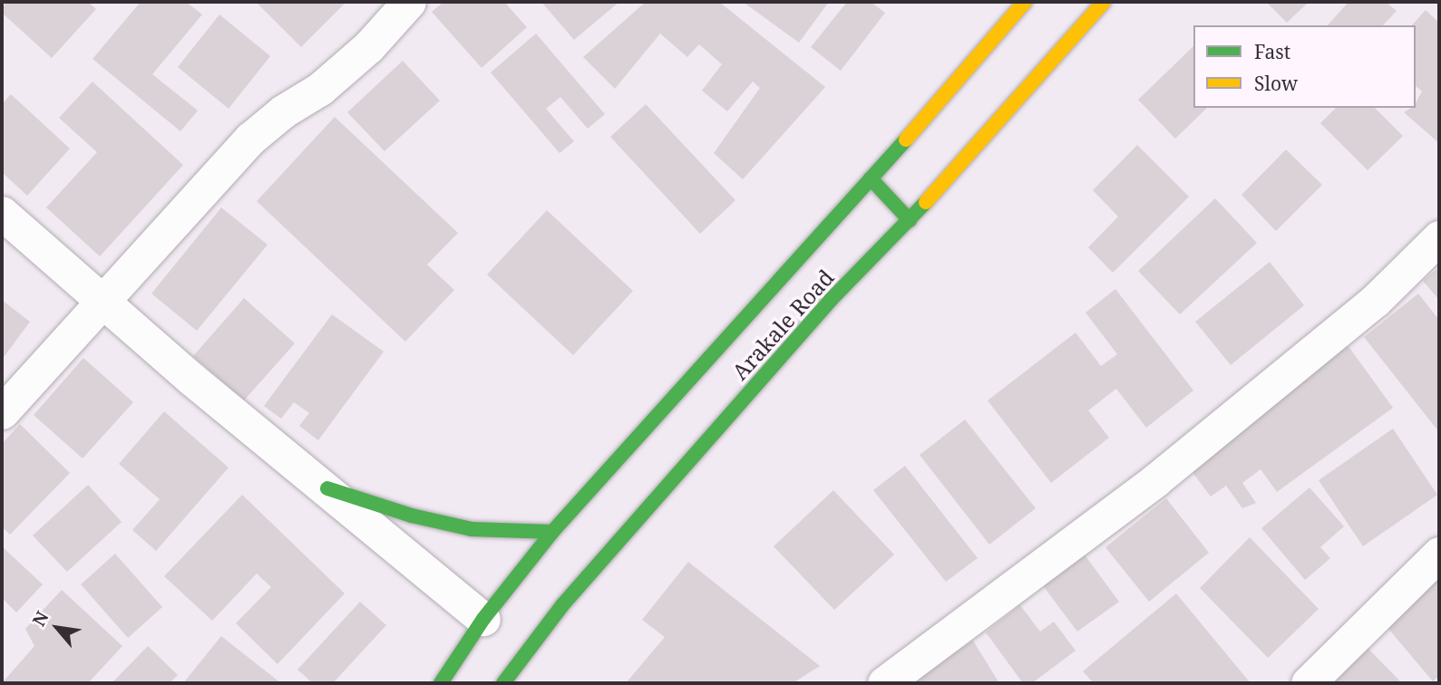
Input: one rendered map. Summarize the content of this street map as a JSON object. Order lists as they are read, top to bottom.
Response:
{
  "streets": {
    "main road": ["Arakale Road"]
  },
  "legend": ["Fast", "Slow"],
  "north": "top left"
}
